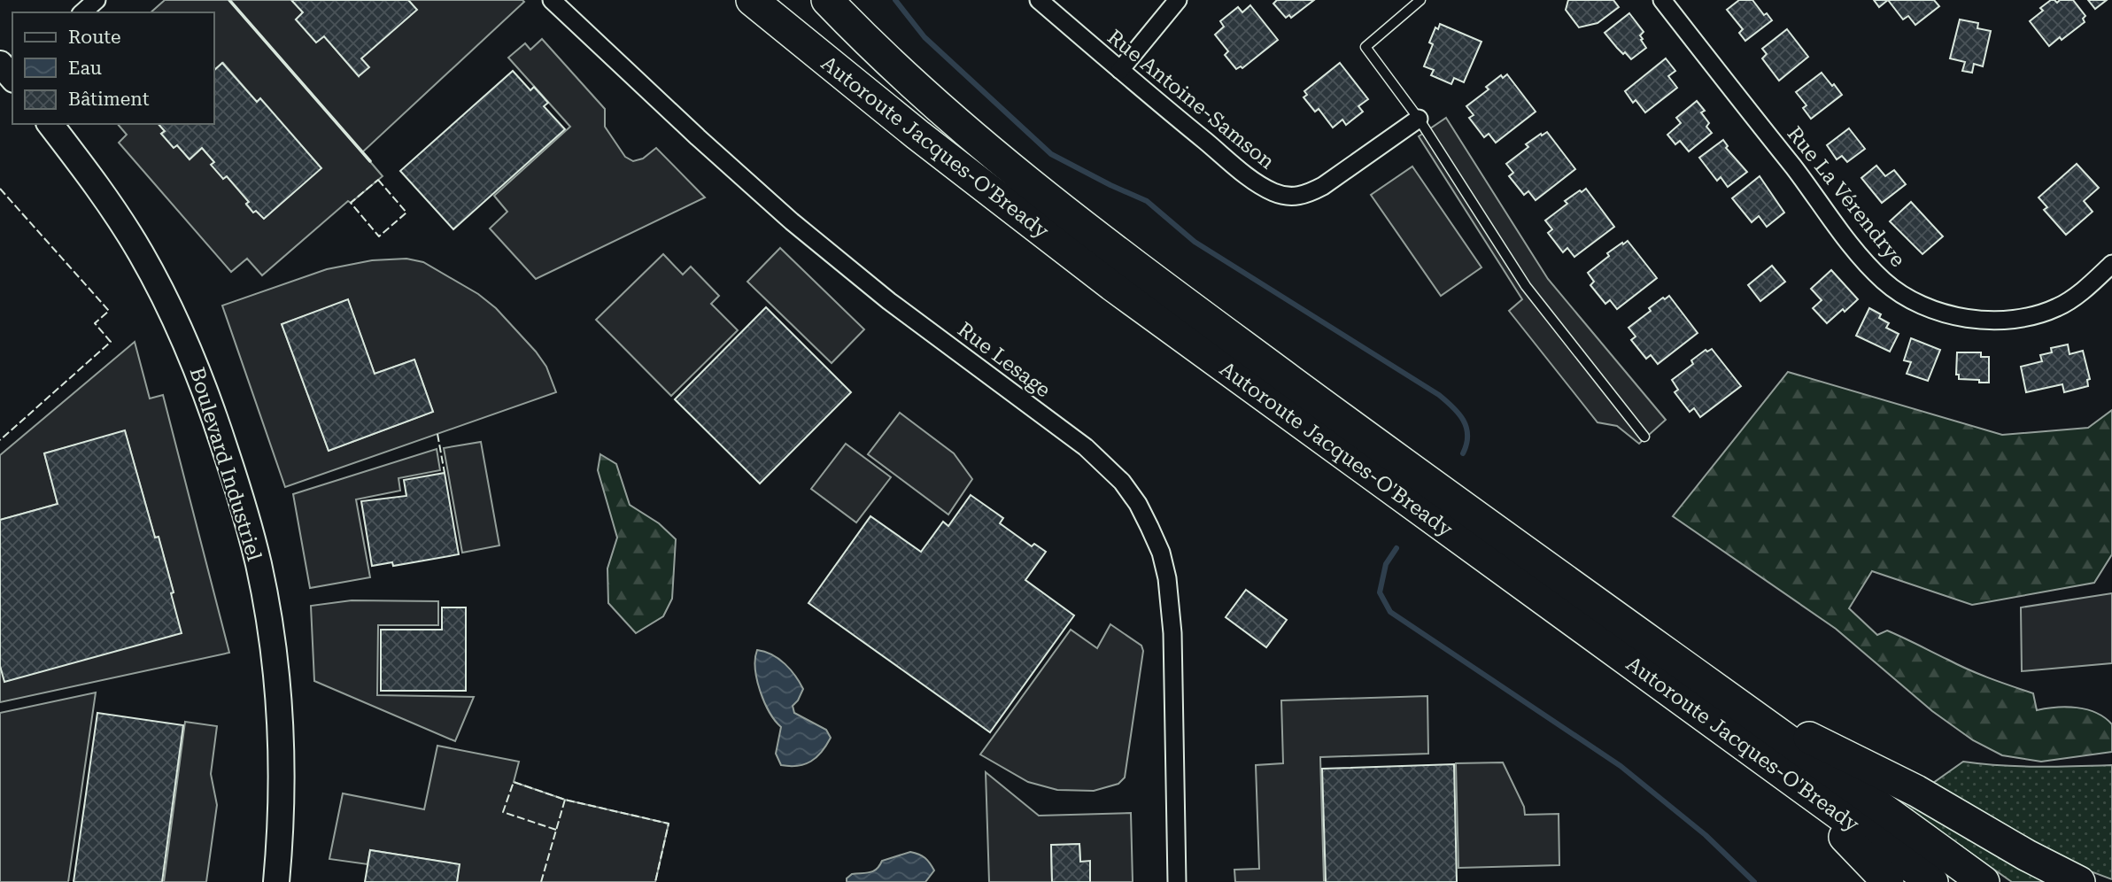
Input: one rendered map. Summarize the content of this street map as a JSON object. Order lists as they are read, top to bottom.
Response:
{
  "streets": {
    "highway": ["Autoroute Jacques-O'Bready"],
    "main road": ["Boulevard Industriel"],
    "street": ["Rue Antoine-Samson", "Rue La Vérendrye", "Rue Lesage"]
  },
  "legend": ["Route", "Eau", "Bâtiment"]
}
